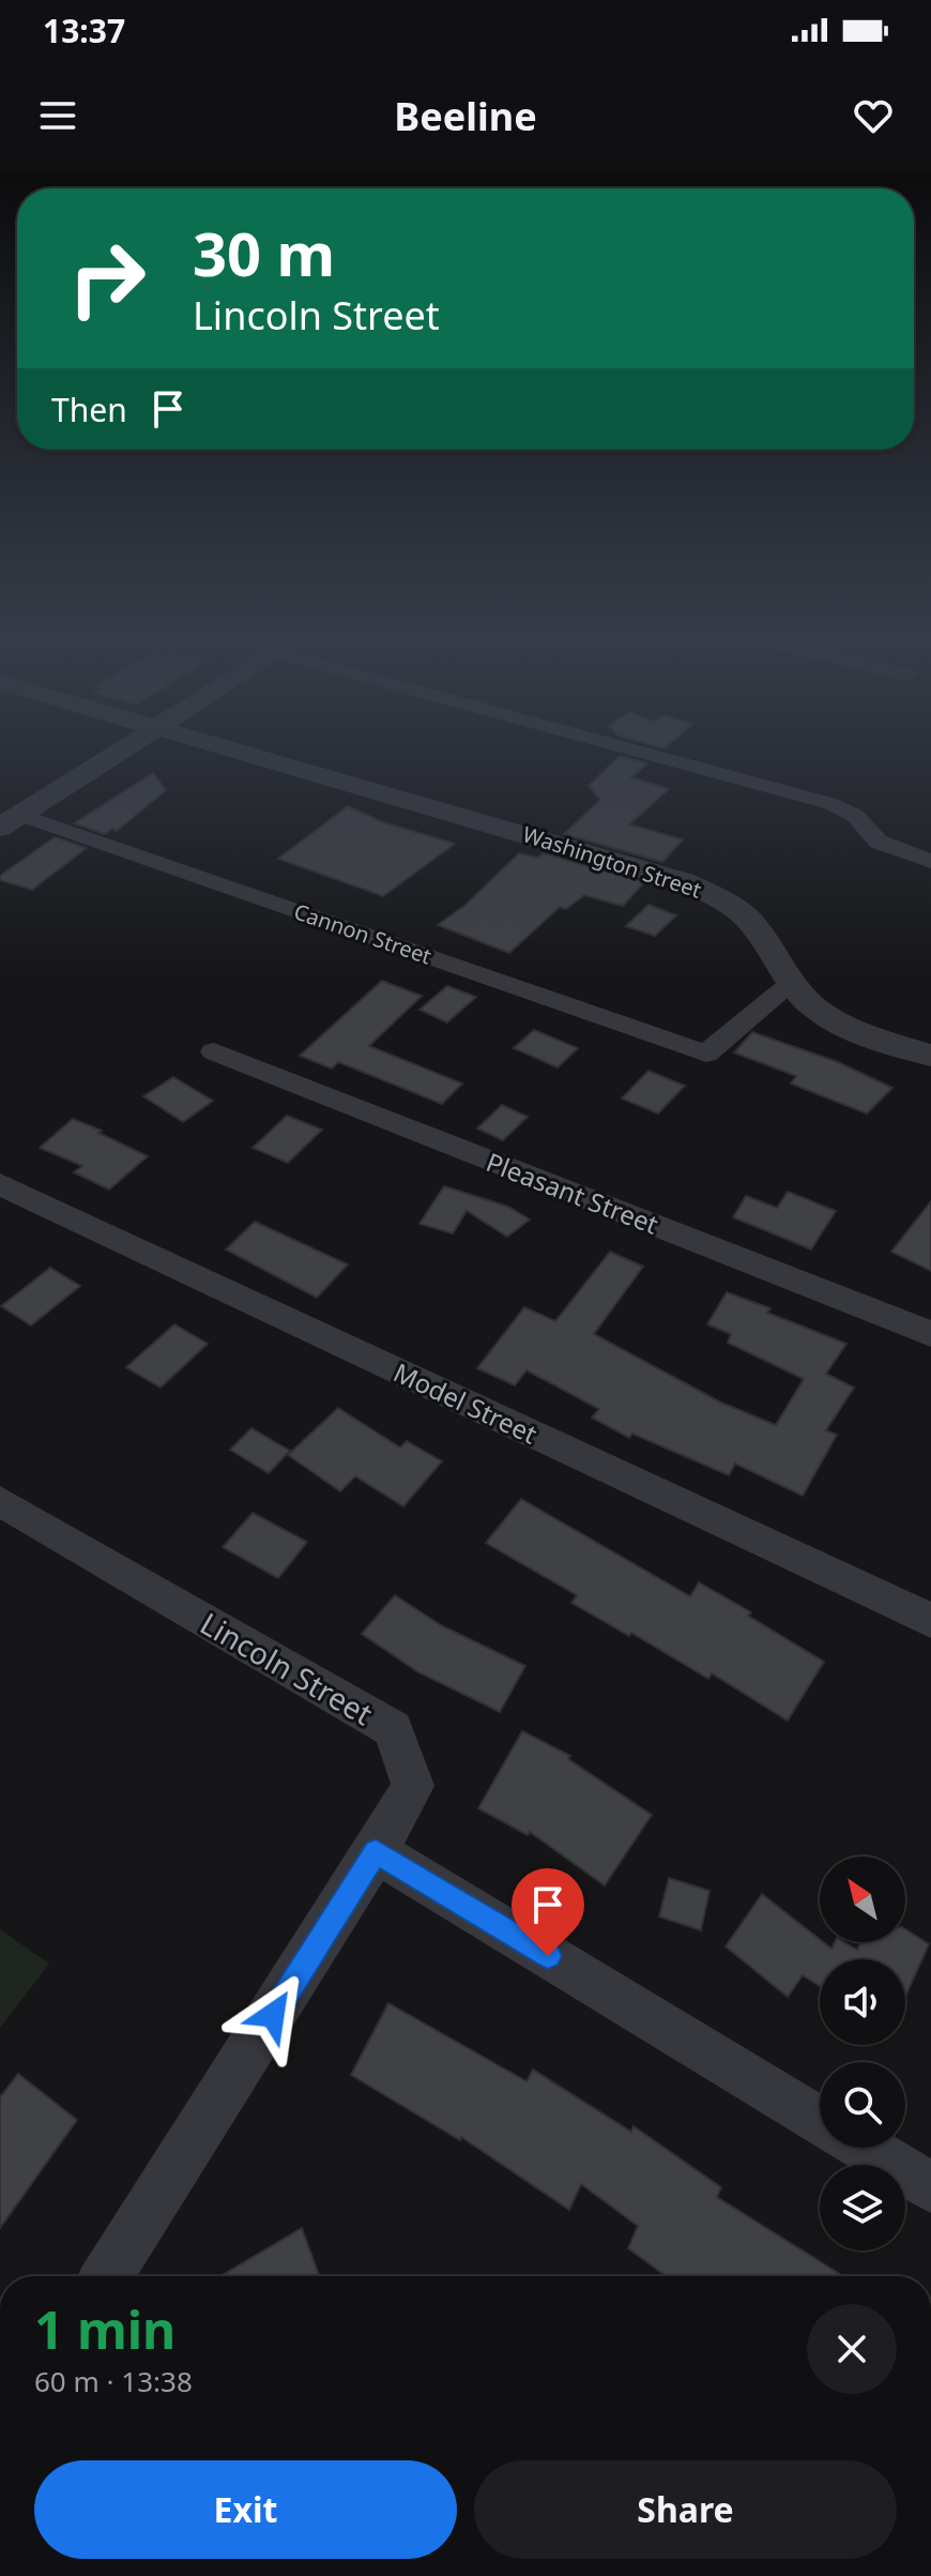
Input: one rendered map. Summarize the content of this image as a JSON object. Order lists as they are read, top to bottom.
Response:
{
  "streets": {
    "street": [
      "Washington Street",
      "Cannon Street",
      "Pleasant Street",
      "Model Street",
      "Lincoln Street"
    ]
  },
  "crossings": [
    ["Washington Street", "Cannon Street"]
  ],
  "north": "top left",
  "page": {
    "status": "13:37",
    "header": "Beeline",
    "turn": ["30 m", "Lincoln Street"],
    "then": "Then",
    "heading": ["1 min", "60 m · 13:38"],
    "buttons": ["Exit", "Share"]
  }
}
